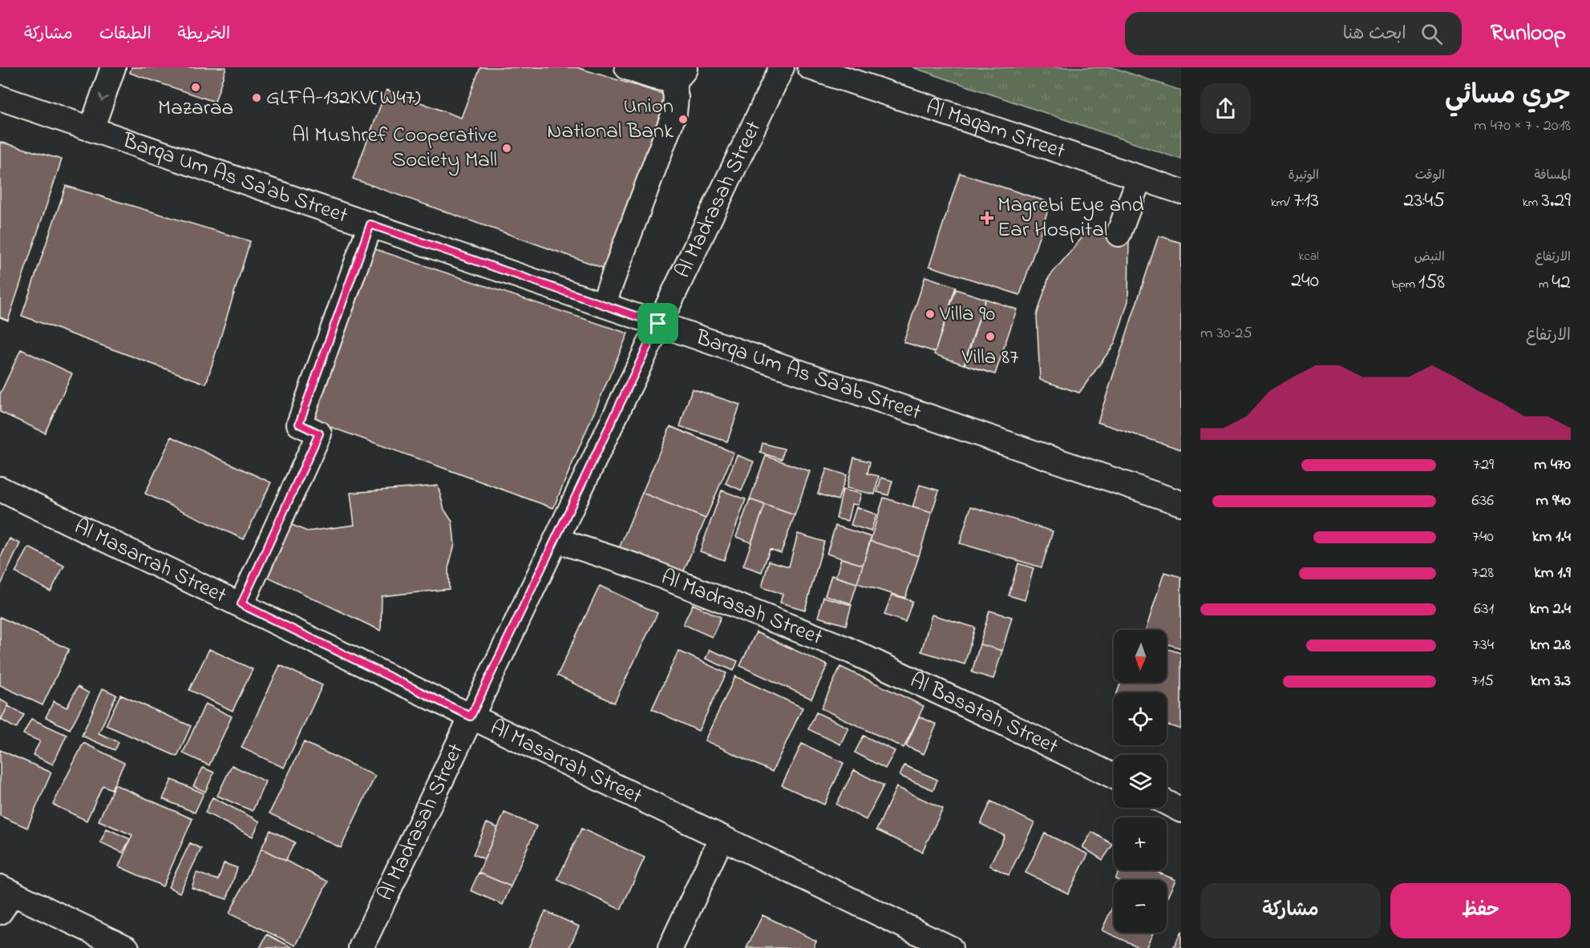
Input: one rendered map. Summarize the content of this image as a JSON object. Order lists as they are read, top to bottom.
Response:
{
  "streets": {
    "street": [
      "Al Maqam Street",
      "Barqa Um As Sa'ab Street",
      "Al Madrasah Street",
      "Al Masarrah Street",
      "Al Basatah Street"
    ]
  },
  "crossings": [
    ["Barqa Um As Sa'ab Street", "Al Madrasah Street"],
    ["Al Madrasah Street", "Al Masarrah Street"],
    ["Al Madrasah Street", "Al Basatah Street"]
  ],
  "places": {
    "other": [
      "Mazaraa",
      "GLFA-132KV(W47)",
      "Union National Bank",
      "Al Mushref Cooperative Society Mall",
      "Villa 90",
      "Villa 87"
    ],
    "health": ["Magrebi Eye and Ear Hospital"]
  },
  "north": "bottom",
  "page": {
    "header": "Runloop",
    "search": "ابحث هنا",
    "nav": ["الخريطة", "الطبقات", "مشاركة"],
    "heading": ["جري مسائي", "20:18 · 7 × 470 m"],
    "stats": [
      ["المسافة", "3.29 km"],
      ["الوقت", "23:45"],
      ["الوتيرة", "7:13 /km"],
      ["الارتفاع", "42 m"],
      ["النبض", "158 bpm"],
      ["kcal", "240"]
    ],
    "chart": ["الارتفاع", "25–30 m"],
    "list": [
      {
        "name": "470 m",
        "note": "7:29"
      },
      {
        "name": "940 m",
        "note": "6:36"
      },
      {
        "name": "1.4 km",
        "note": "7:40"
      },
      {
        "name": "1.9 km",
        "note": "7:28"
      },
      {
        "name": "2.4 km",
        "note": "6:31"
      },
      {
        "name": "2.8 km",
        "note": "7:34"
      },
      {
        "name": "3.3 km",
        "note": "7:15"
      }
    ],
    "map_buttons": ["+", "−"],
    "buttons": ["حفظ", "مشاركة"]
  }
}
